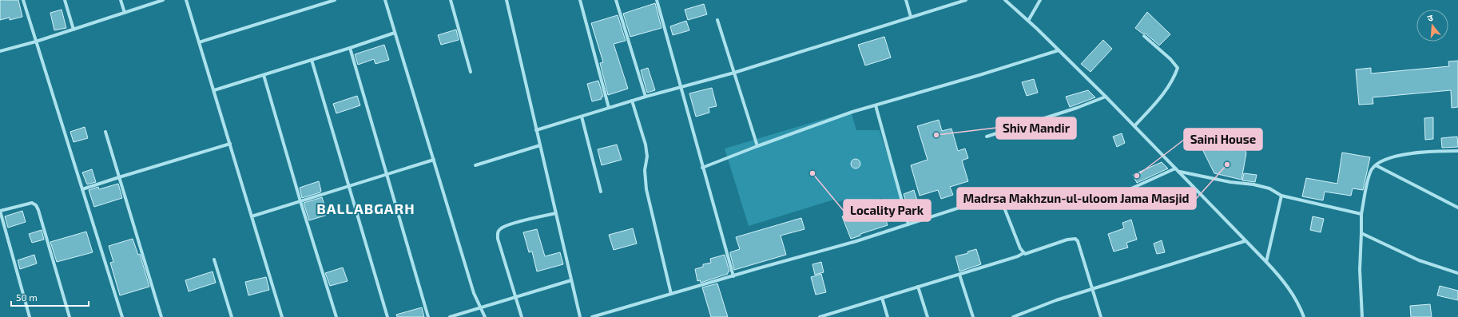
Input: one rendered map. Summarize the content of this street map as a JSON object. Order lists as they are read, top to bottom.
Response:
{
  "districts": ["BALLABGARH"],
  "places": [
    "Shiv Mandir",
    "Madrsa Makhzun-ul-uloom Jama Masjid",
    "Locality Park",
    "Saini House"
  ],
  "scale_bar": "50 m",
  "north": "top"
}
